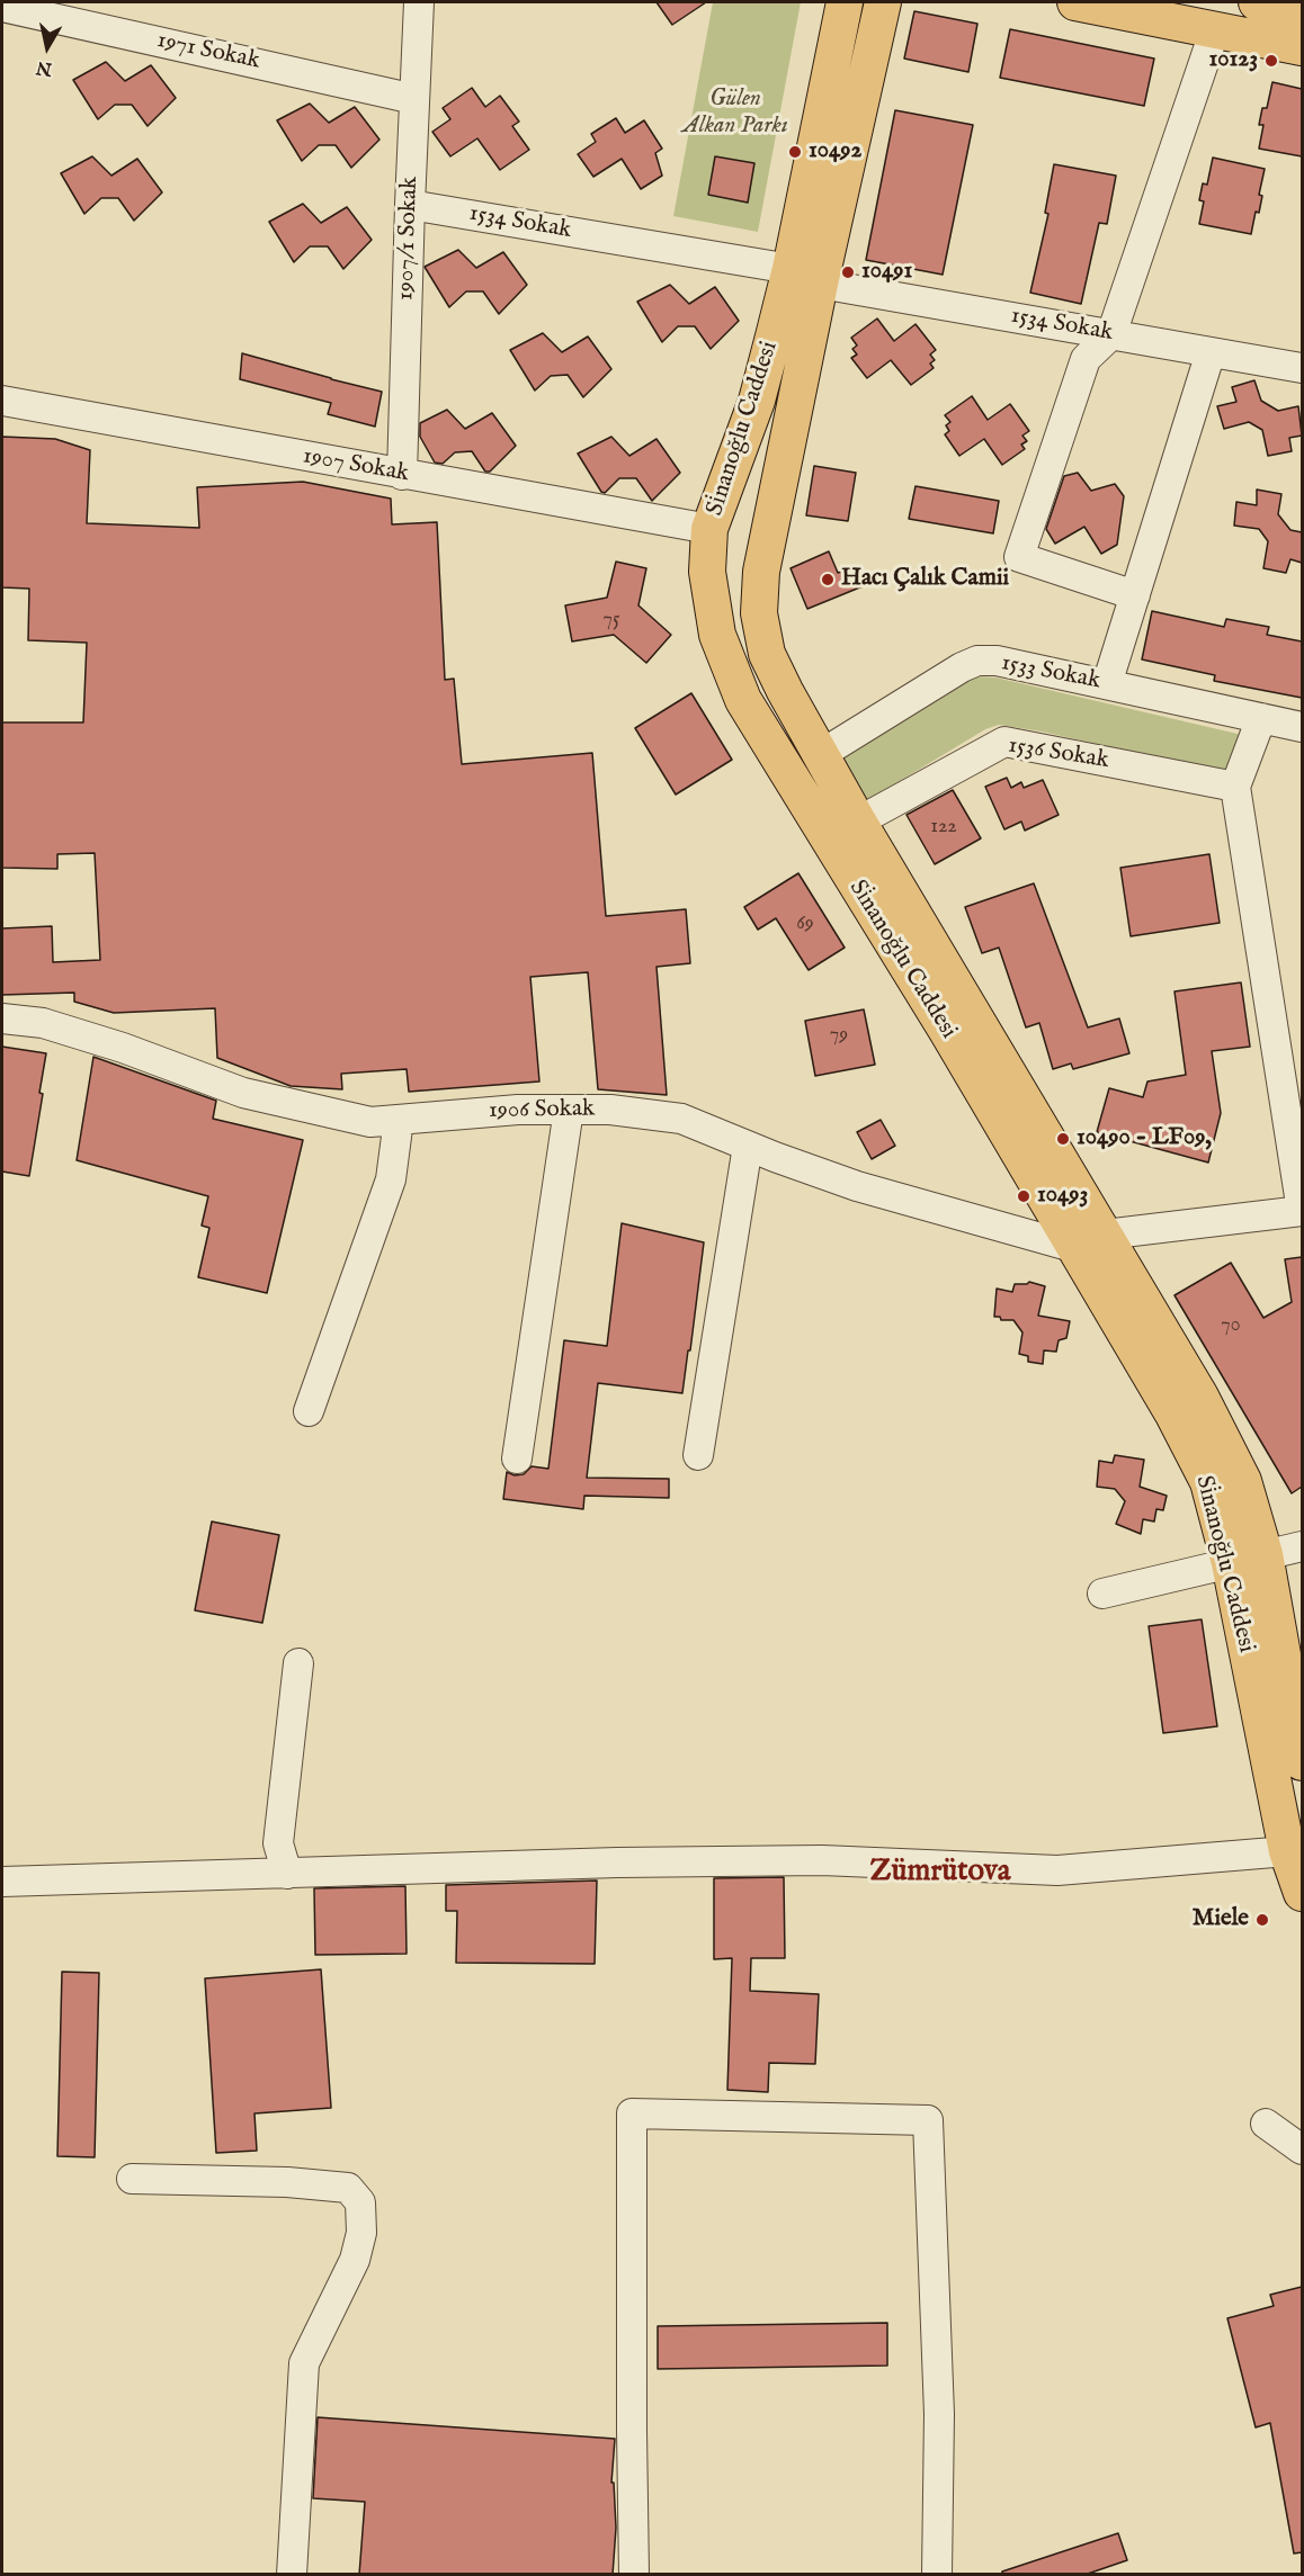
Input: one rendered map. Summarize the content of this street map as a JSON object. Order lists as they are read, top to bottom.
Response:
{
  "streets": {
    "main road": ["Si̇nanoğlu Caddesi"],
    "street": [
      "1971 Sokak",
      "1534 Sokak",
      "1907/1 Sokak",
      "1907 Sokak",
      "1533 Sokak",
      "1536 Sokak",
      "1906 Sokak"
    ]
  },
  "crossings": [
    ["1971 Sokak", "1907/1 Sokak"],
    ["1534 Sokak", "1907/1 Sokak"],
    ["1534 Sokak", "Si̇nanoğlu Caddesi"],
    ["1907/1 Sokak", "1907 Sokak"],
    ["Si̇nanoğlu Caddesi", "1907 Sokak"],
    ["Si̇nanoğlu Caddesi", "1533 Sokak"],
    ["Si̇nanoğlu Caddesi", "1536 Sokak"],
    ["Si̇nanoğlu Caddesi", "1906 Sokak"]
  ],
  "districts": ["Zümrütova"],
  "parks": ["Gülen Alkan Parkı"],
  "places": [
    "10123",
    "10492",
    "10491",
    "Hacı Çalık Camii",
    "10490 - LF09,",
    "10493",
    "Miele"
  ],
  "house_numbers": [
    "75",
    "122",
    "69",
    "79",
    "70"
  ],
  "north": "bottom"
}
